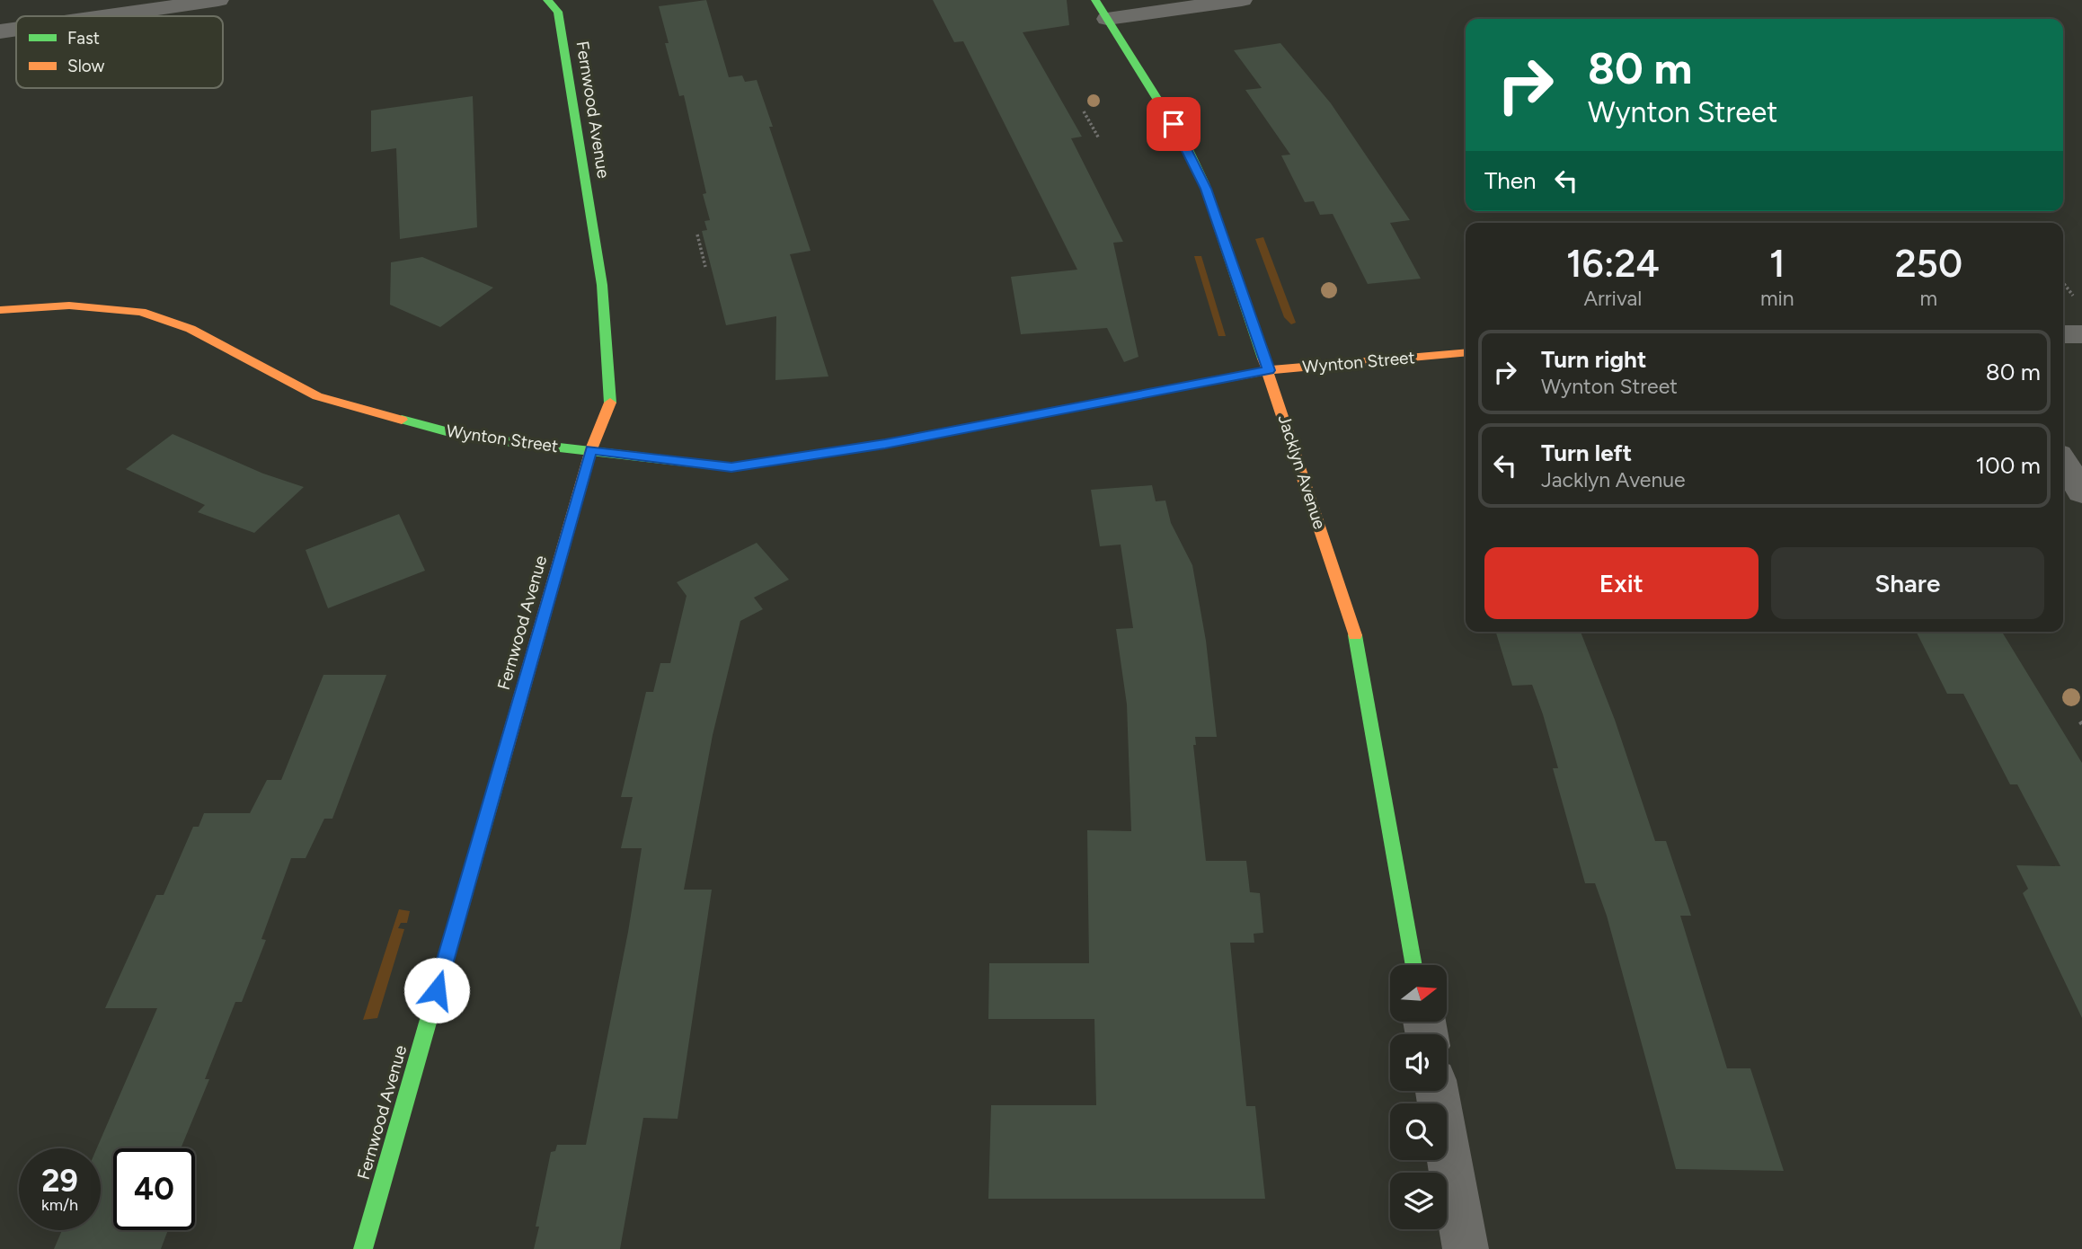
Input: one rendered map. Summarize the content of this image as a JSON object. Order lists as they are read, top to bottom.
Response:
{
  "streets": {
    "street": ["Fernwood Avenue", "Wynton Street", "Jacklyn Avenue"]
  },
  "crossings": [
    ["Fernwood Avenue", "Wynton Street"],
    ["Wynton Street", "Jacklyn Avenue"]
  ],
  "legend": ["Fast", "Slow"],
  "north": "right",
  "page": {
    "turn": ["80 m", "Wynton Street"],
    "then": "Then",
    "eta": [
      "16:24",
      "Arrival",
      "1",
      "min",
      "250",
      "m"
    ],
    "list": [
      {
        "name": "Turn right",
        "note": "Wynton Street",
        "value": "80 m"
      },
      {
        "name": "Turn left",
        "note": "Jacklyn Avenue",
        "value": "100 m"
      }
    ],
    "buttons": ["Exit", "Share"],
    "speed": "29 km/h",
    "limit": "40"
  }
}
